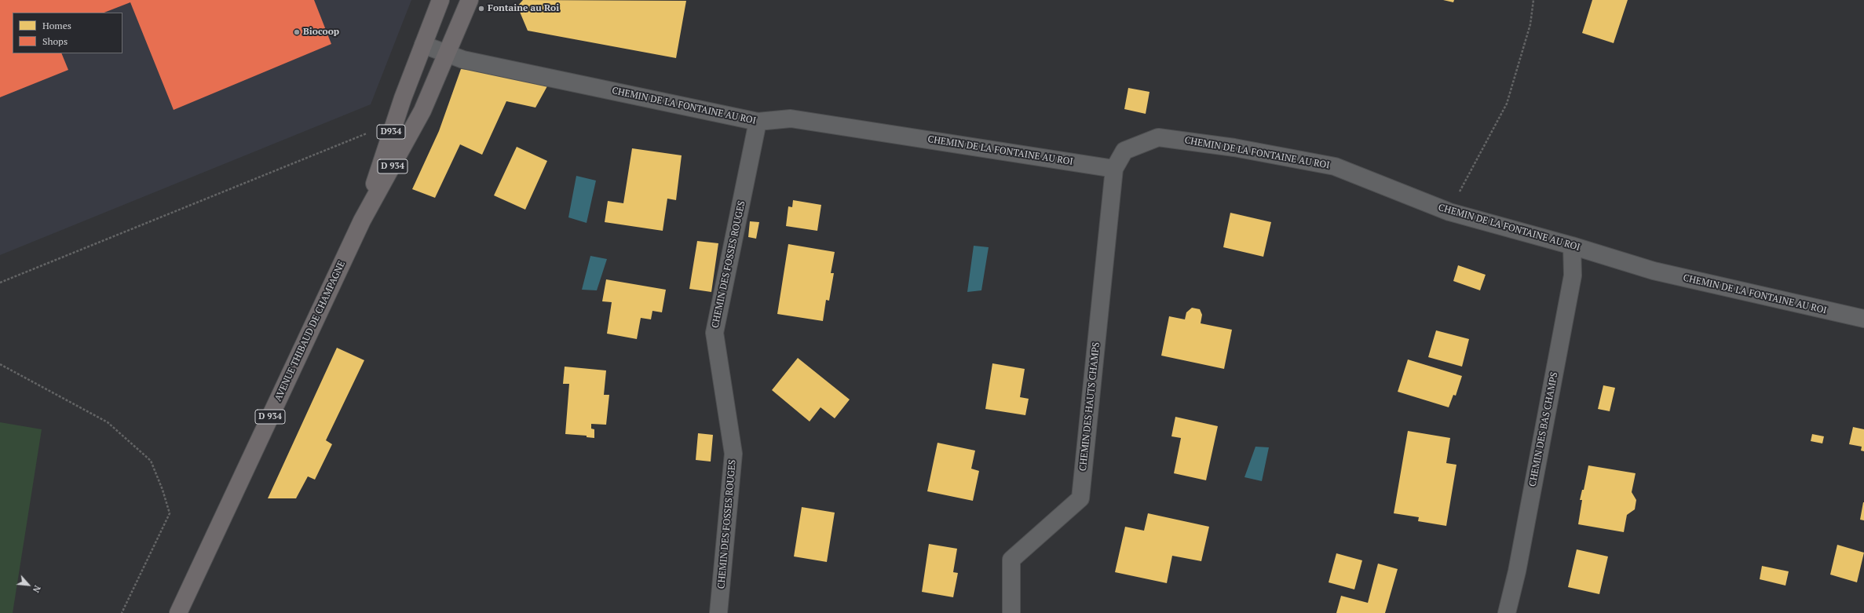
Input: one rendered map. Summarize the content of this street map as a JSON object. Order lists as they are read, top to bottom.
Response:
{
  "streets": {
    "main road": ["D934", "D 934", "AVENUE THIBAUD DE CHAMPAGNE"],
    "street": [
      "CHEMIN DE LA FONTAINE AU ROI",
      "CHEMIN DES FOSSES ROUGES",
      "CHEMIN DES HAUTS CHAMPS",
      "CHEMIN DES BAS CHAMPS"
    ]
  },
  "crossings": [
    ["CHEMIN DE LA FONTAINE AU ROI", "CHEMIN DES FOSSES ROUGES"],
    ["CHEMIN DE LA FONTAINE AU ROI", "AVENUE THIBAUD DE CHAMPAGNE"],
    ["CHEMIN DE LA FONTAINE AU ROI", "CHEMIN DES HAUTS CHAMPS"],
    ["CHEMIN DE LA FONTAINE AU ROI", "CHEMIN DES BAS CHAMPS"]
  ],
  "places": ["Fontaine au Roi", "Biocoop"],
  "legend": ["Homes", "Shops"],
  "north": "bottom right"
}
